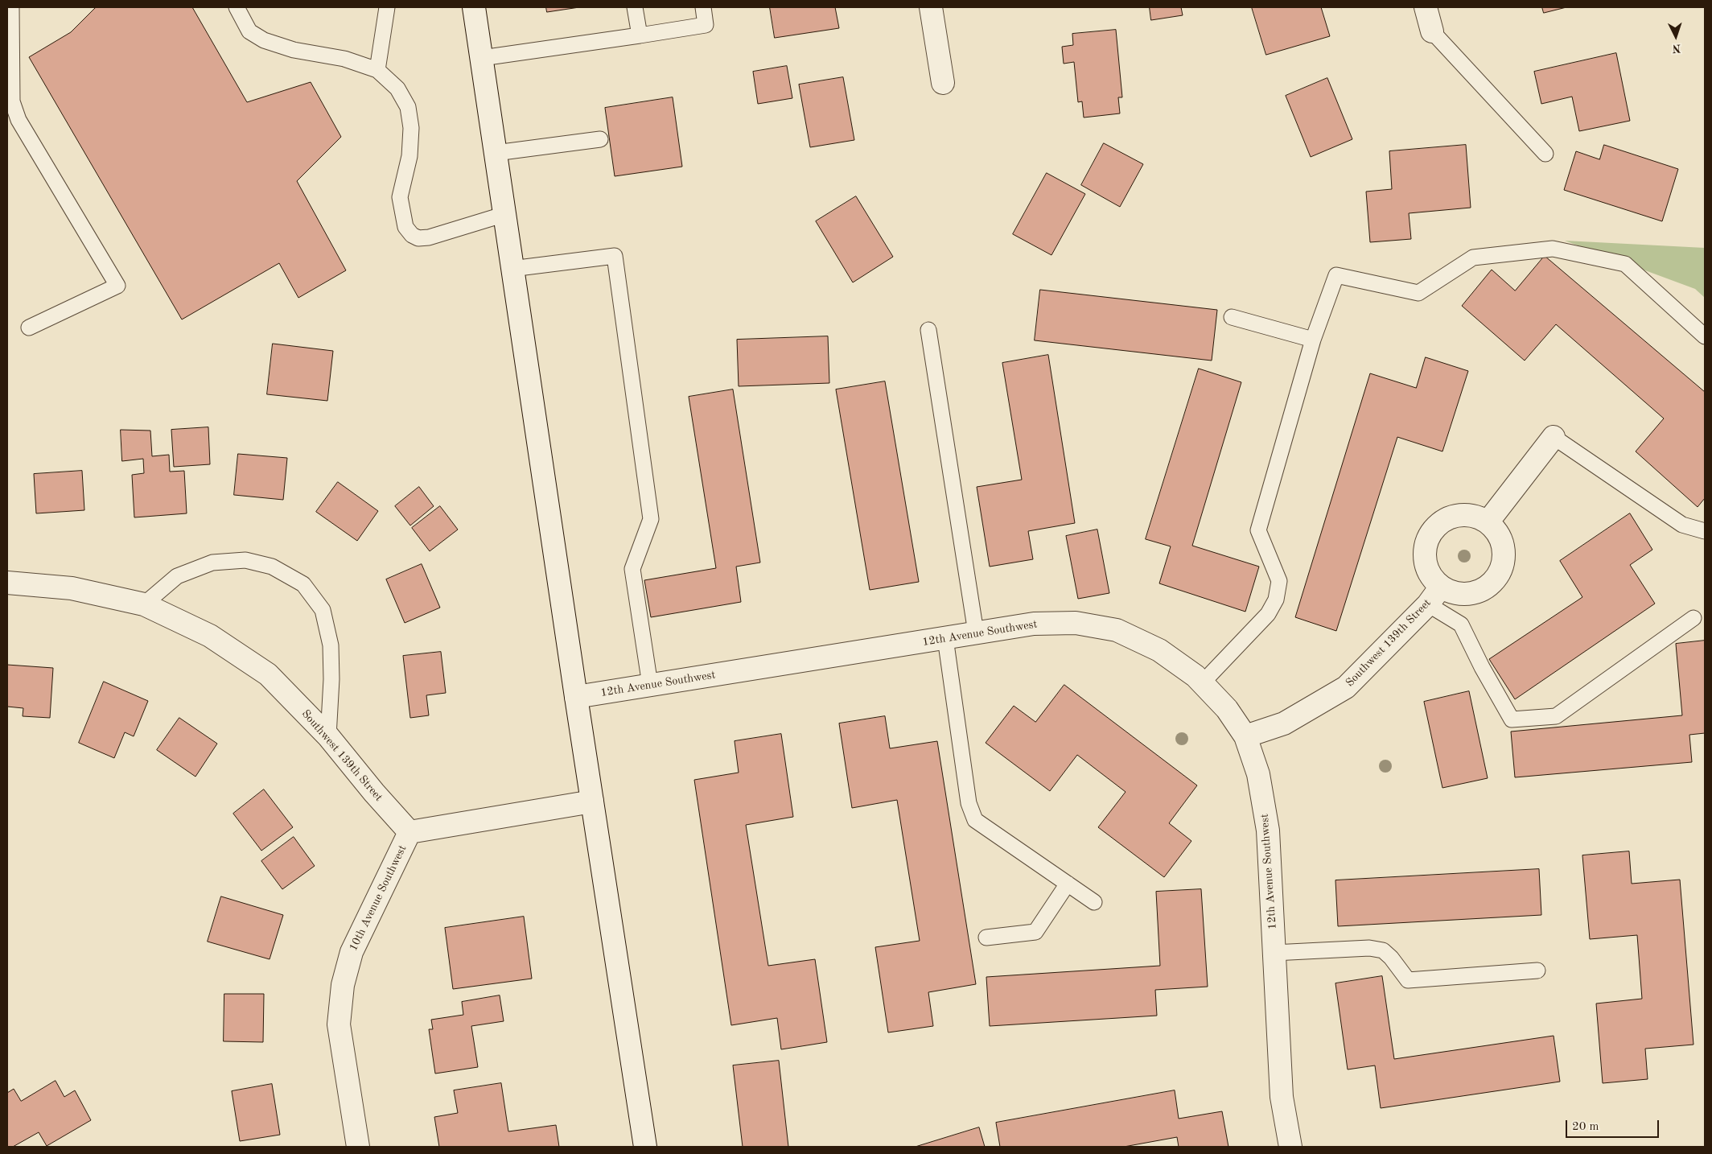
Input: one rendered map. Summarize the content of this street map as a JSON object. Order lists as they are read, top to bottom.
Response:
{
  "streets": {
    "street": ["12th Avenue Southwest", "Southwest 139th Street", "10th Avenue Southwest"]
  },
  "crossings": [
    ["12th Avenue Southwest", "Southwest 139th Street"],
    ["Southwest 139th Street", "10th Avenue Southwest"]
  ],
  "scale_bar": "20 m",
  "north": "bottom"
}
